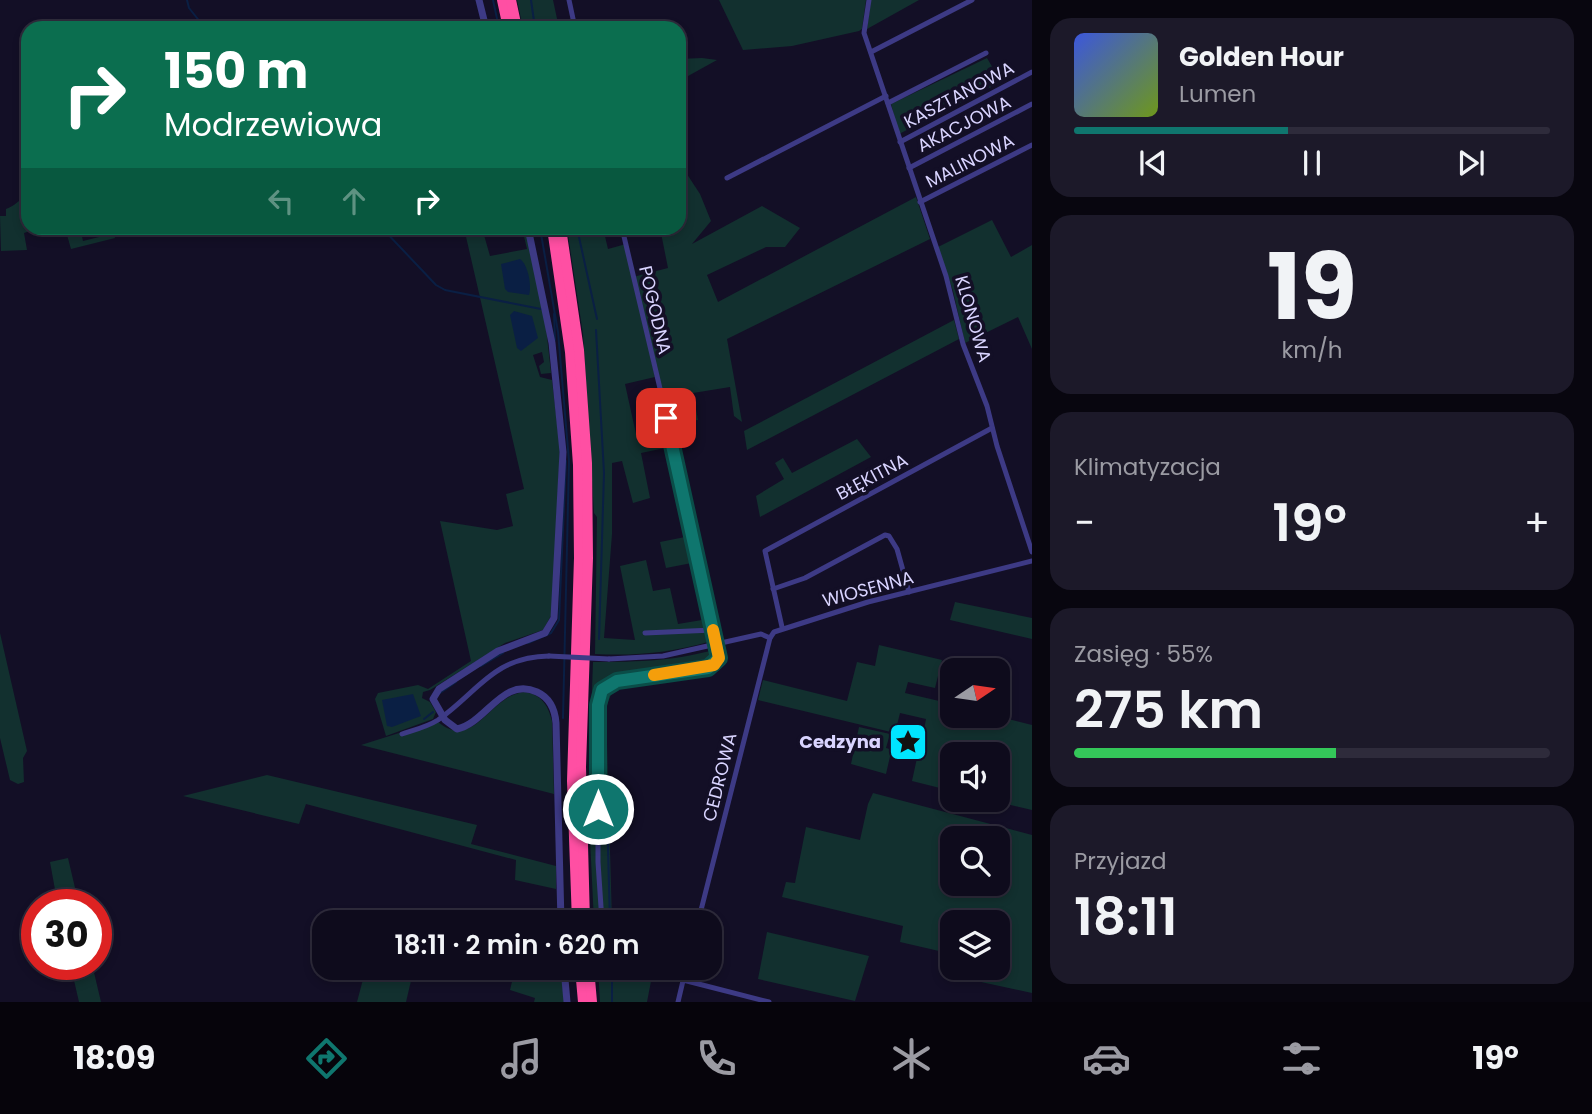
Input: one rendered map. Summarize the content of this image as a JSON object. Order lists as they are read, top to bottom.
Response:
{
  "streets": {
    "street": [
      "KASZTANOWA",
      "AKACJOWA",
      "MALINOWA",
      "POGODNA",
      "KLONOWA",
      "BŁĘKITNA",
      "WIOSENNA",
      "CEDROWA"
    ]
  },
  "crossings": [
    ["KASZTANOWA", "KLONOWA"],
    ["AKACJOWA", "KLONOWA"],
    ["MALINOWA", "KLONOWA"],
    ["KLONOWA", "BŁĘKITNA"],
    ["WIOSENNA", "CEDROWA"]
  ],
  "places": {
    "place": ["Cedzyna"]
  },
  "north": "right",
  "page": {
    "turn": ["150 m", "Modrzewiowa"],
    "song": ["Golden Hour", "Lumen"],
    "tile": [
      ["19", "km/h"],
      "Klimatyzacja",
      ["Zasięg · 55%", "275 km"],
      ["Przyjazd", "18:11"]
    ],
    "heat": ["−", "19°", "+"],
    "limit": "30",
    "trip": "18:11 · 2 min · 620 m",
    "tabs": ["18:09", "19°"]
  }
}
